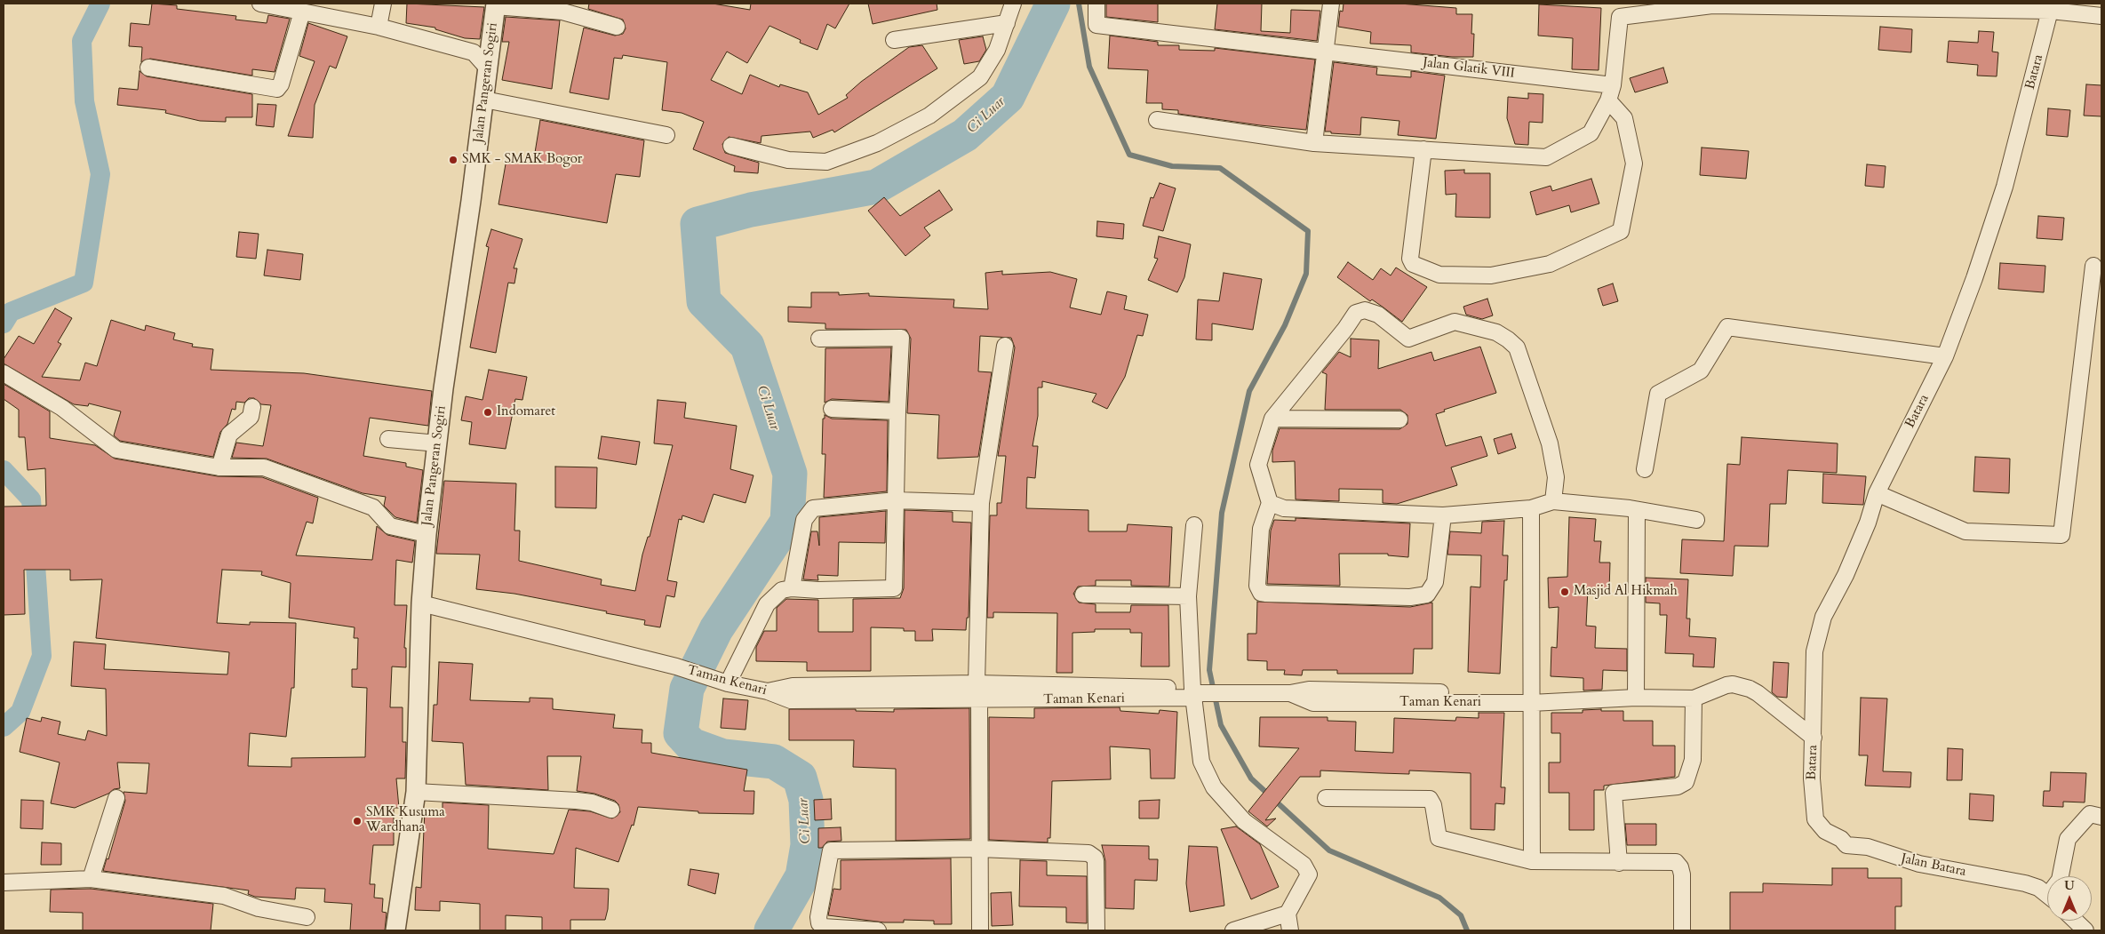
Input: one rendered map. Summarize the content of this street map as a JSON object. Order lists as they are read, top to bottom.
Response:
{
  "streets": {
    "street": [
      "Jalan Glatik VIII",
      "Batara",
      "Jalan Pangeran Sogiri",
      "Taman Kenari",
      "Jalan Batara"
    ]
  },
  "crossings": [
    ["Batara", "Jalan Batara"],
    ["Jalan Pangeran Sogiri", "Taman Kenari"]
  ],
  "water": ["Ci Luar"],
  "places": [
    "SMK - SMAK Bogor",
    "Indomaret",
    "Masjid Al Hikmah",
    "SMK Kusuma Wardhana"
  ],
  "north": "top"
}
